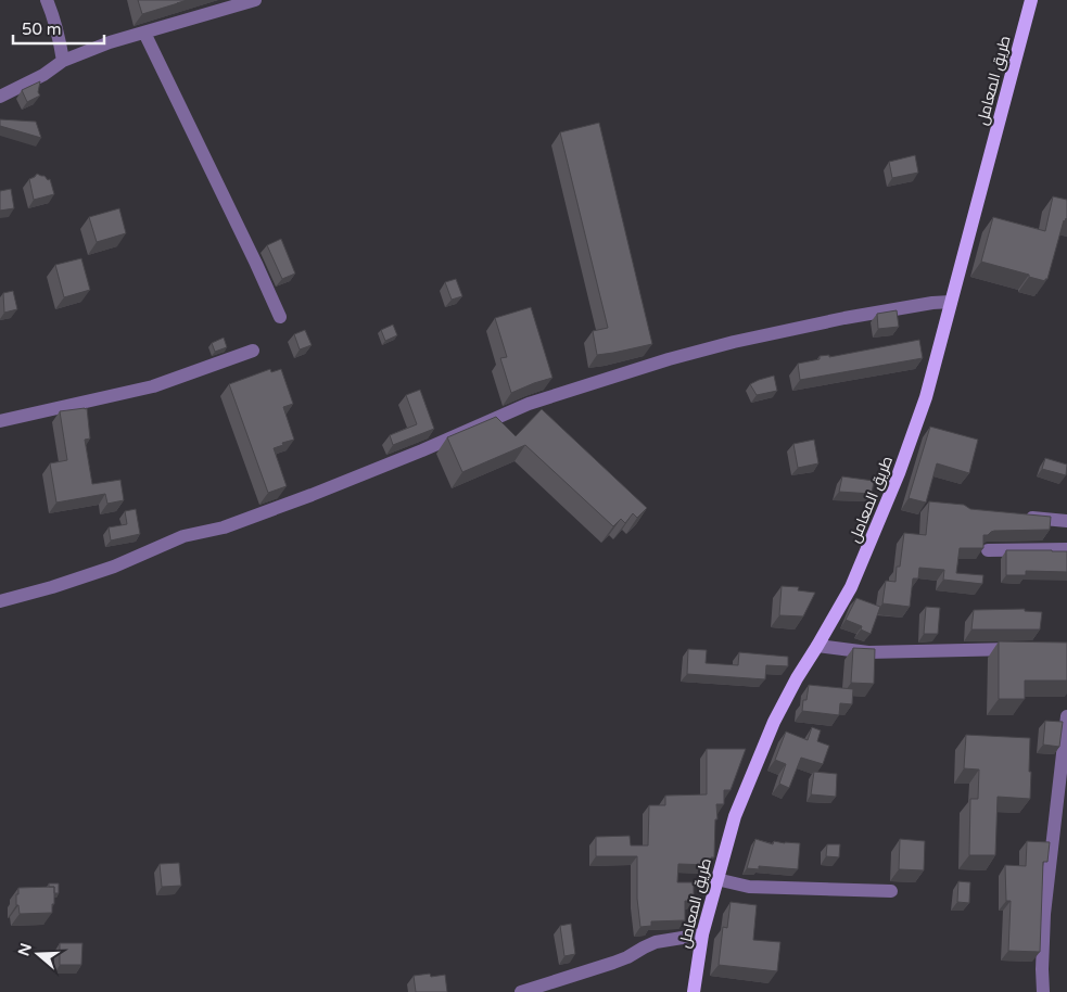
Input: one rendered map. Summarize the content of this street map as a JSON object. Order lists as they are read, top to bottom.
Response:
{
  "streets": {
    "main road": ["طريق المعامل"]
  },
  "scale_bar": "50 m",
  "north": "left"
}
